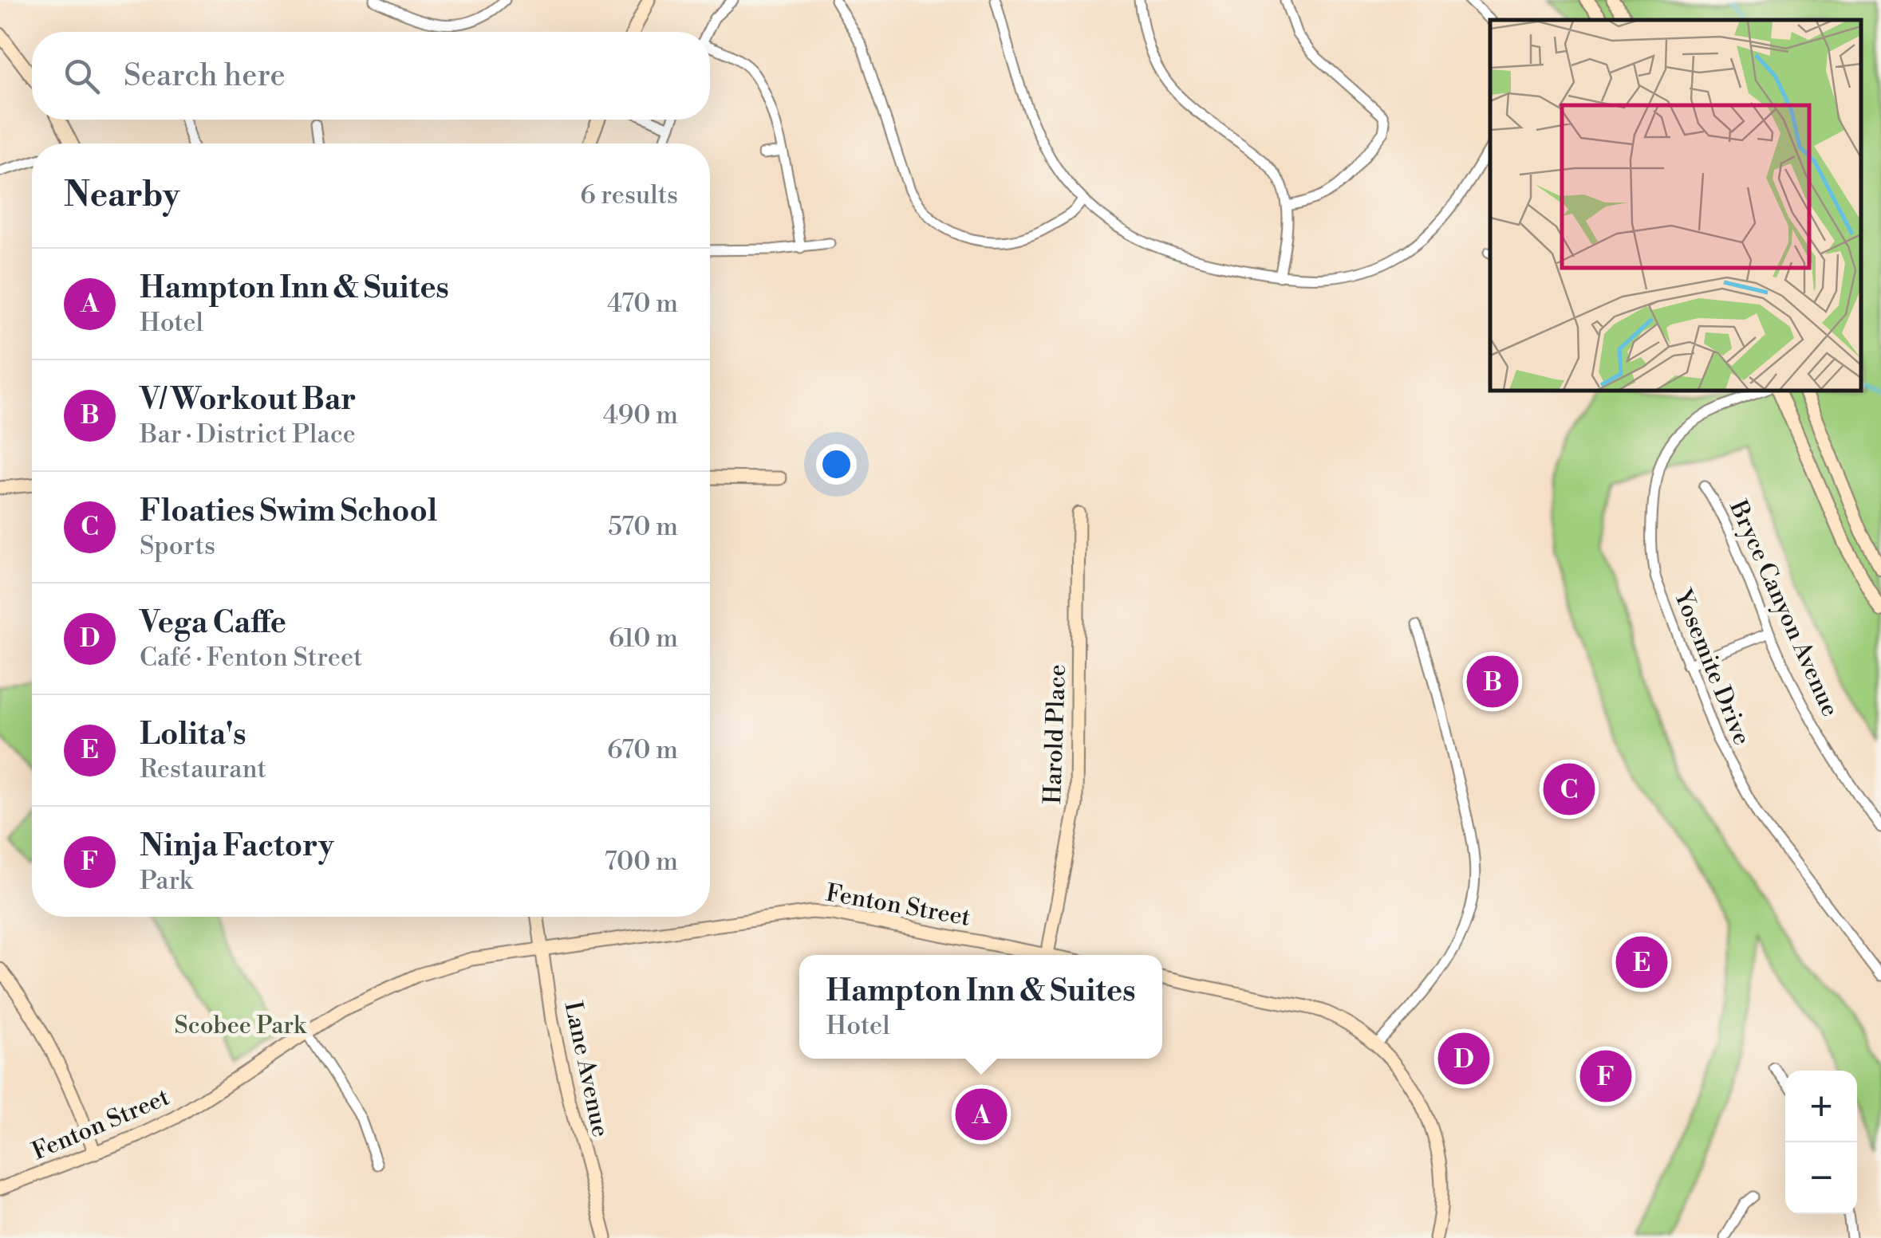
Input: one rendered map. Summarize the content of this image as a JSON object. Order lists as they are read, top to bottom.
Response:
{
  "streets": {
    "street": [
      "Bryce Canyon Avenue",
      "Yosemite Drive",
      "Harold Place",
      "Fenton Street",
      "Lane Avenue"
    ]
  },
  "crossings": [
    ["Harold Place", "Fenton Street"],
    ["Fenton Street", "Lane Avenue"]
  ],
  "parks": ["Scobee Park"],
  "page": {
    "search": "Search here",
    "heading": ["Nearby", "6 results"],
    "list": [
      {
        "mark": "A",
        "name": "Hampton Inn & Suites",
        "note": "Hotel",
        "value": "470 m"
      },
      {
        "mark": "B",
        "name": "V/ Workout Bar",
        "note": "Bar · District Place",
        "value": "490 m"
      },
      {
        "mark": "C",
        "name": "Floaties Swim School",
        "note": "Sports",
        "value": "570 m"
      },
      {
        "mark": "D",
        "name": "Vega Caffe",
        "note": "Café · Fenton Street",
        "value": "610 m"
      },
      {
        "mark": "E",
        "name": "Lolita's",
        "note": "Restaurant",
        "value": "670 m"
      },
      {
        "mark": "F",
        "name": "Ninja Factory",
        "note": "Park",
        "value": "700 m"
      }
    ],
    "pins": [
      "B",
      "C",
      "E",
      "D",
      "F",
      "A"
    ],
    "popup": ["Hampton Inn & Suites", "Hotel"],
    "map_buttons": ["+", "−"]
  }
}
